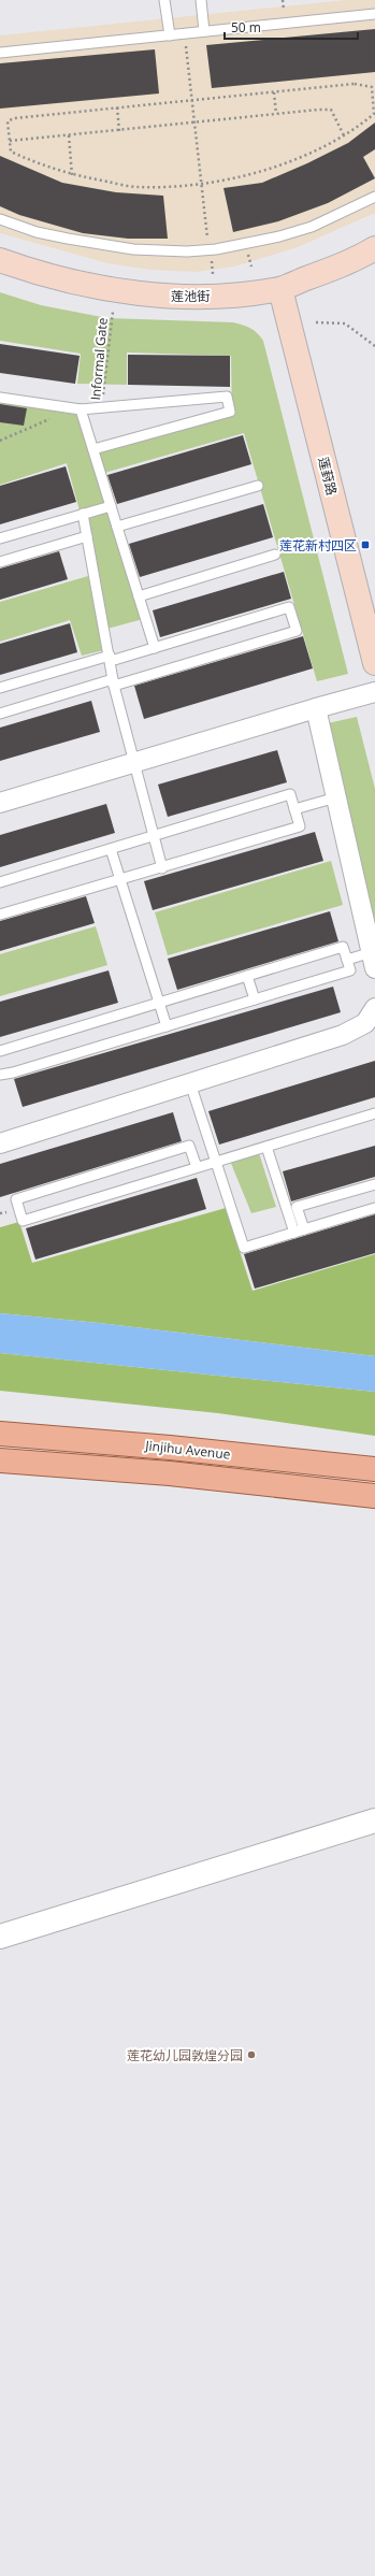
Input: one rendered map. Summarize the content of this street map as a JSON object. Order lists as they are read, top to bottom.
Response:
{
  "streets": {
    "main road": ["莲池街", "莲葑路", "Jinjihu Avenue"],
    "path": ["Informal Gate"]
  },
  "crossings": [
    ["莲池街", "莲葑路"]
  ],
  "places": {
    "transit": ["莲花新村四区"],
    "other": ["莲花幼儿园敦煌分园"]
  },
  "scale_bar": "50 m"
}
